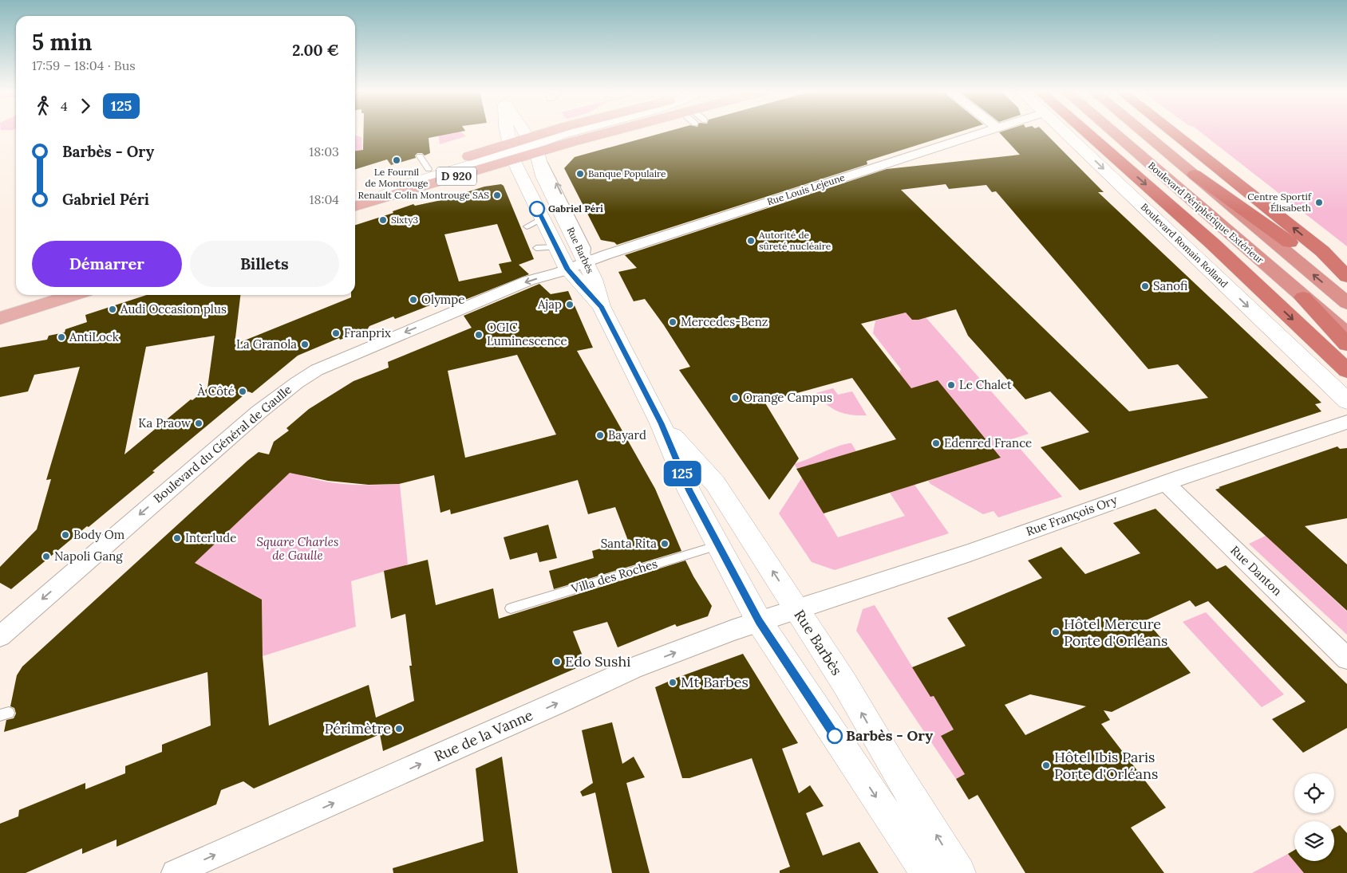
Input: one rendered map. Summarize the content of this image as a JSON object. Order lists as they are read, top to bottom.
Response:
{
  "streets": {
    "highway": ["Boulevard Périphérique Extérieur"],
    "main road": ["D 920", "Boulevard Romain Rolland", "Rue Barbès"],
    "street": [
      "Rue Louis Lejeune",
      "Boulevard du Général de Gaulle",
      "Rue François Ory",
      "Rue Danton",
      "Rue de la Vanne"
    ],
    "lane": ["Villa des Roches"]
  },
  "crossings": [
    ["D 920", "Rue Barbès"],
    ["Rue Louis Lejeune", "Rue Barbès"],
    ["Rue Louis Lejeune", "Boulevard du Général de Gaulle"],
    ["Rue Barbès", "Boulevard du Général de Gaulle"],
    ["Rue Barbès", "Rue François Ory"],
    ["Rue Barbès", "Villa des Roches"],
    ["Rue Barbès", "Rue de la Vanne"],
    ["Rue François Ory", "Rue Danton"],
    ["Rue François Ory", "Rue de la Vanne"]
  ],
  "one_way": ["Boulevard Romain Rolland", "Boulevard du Général de Gaulle", "Rue de la Vanne"],
  "parks": ["Square Charles de Gaulle"],
  "places": [
    "Le Fournil de Montrouge",
    "Banque Populaire",
    "Renault Colin Montrouge SAS",
    "Centre Sportif Élisabeth",
    "Gabriel Péri",
    "Sixty3",
    "Autorité de sûreté nucléaire",
    "Sanofi",
    "Olympe",
    "Ajap",
    "Audi Occasion plus",
    "Mercedes-Benz",
    "Franprix",
    "OGIC Luminescence",
    "AntiLock",
    "La Granola",
    "Le Chalet",
    "À Côté",
    "Orange Campus",
    "Ka Praow",
    "Bayard",
    "Edenred France",
    "Body Om",
    "Interlude",
    "Santa Rita",
    "Napoli Gang",
    "Hôtel Mercure Porte d'Orléans",
    "Edo Sushi",
    "Mt Barbes",
    "Périmètre",
    "Barbès - Ory",
    "Hôtel Ibis Paris Porte d'Orléans"
  ],
  "lines": ["bus line 125"],
  "page": {
    "on_map": "125",
    "heading": ["5 min", "17:59 – 18:04 · Bus", "2.00 €"],
    "legs": ["4", "125"],
    "list": [
      {
        "name": "Barbès - Ory",
        "value": "18:03"
      },
      {
        "name": "Gabriel Péri",
        "value": "18:04"
      }
    ],
    "buttons": ["Démarrer", "Billets"]
  }
}
